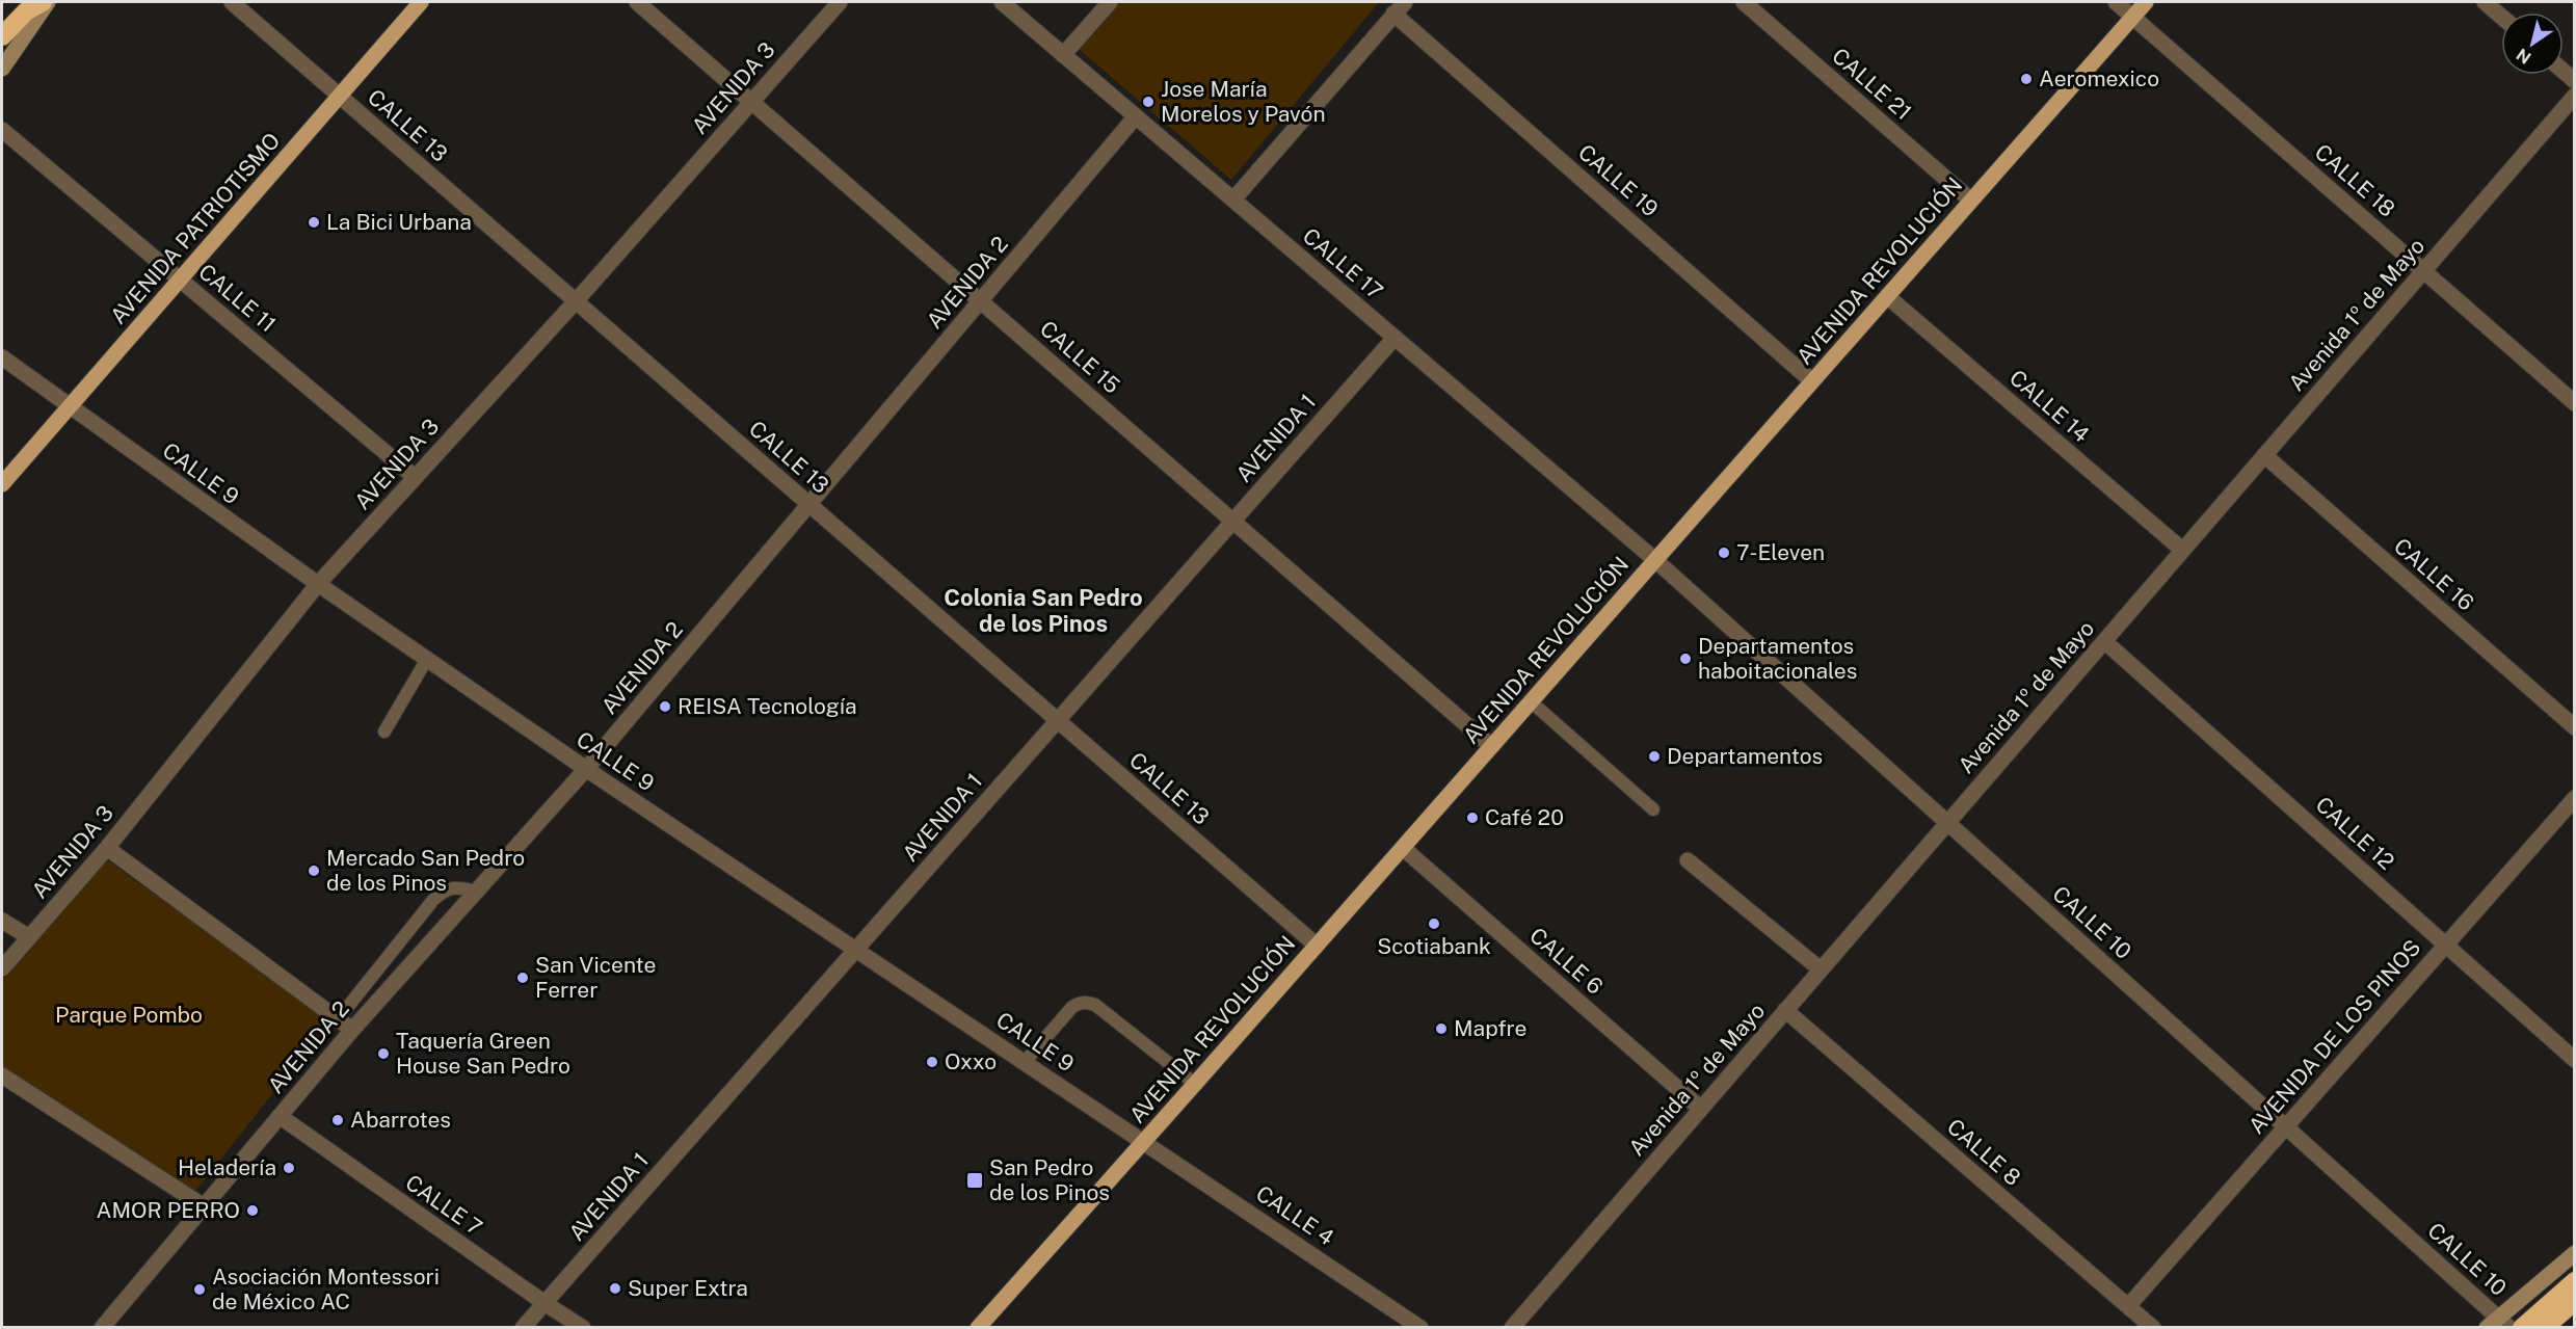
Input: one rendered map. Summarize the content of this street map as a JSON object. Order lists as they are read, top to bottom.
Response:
{
  "streets": {
    "main road": ["AVENIDA PATRIOTISMO", "AVENIDA REVOLUCIÓN"],
    "street": [
      "CALLE 21",
      "AVENIDA 3",
      "CALLE 13",
      "CALLE 19",
      "CALLE 18",
      "CALLE 17",
      "AVENIDA 2",
      "CALLE 11",
      "Avenida 1º de Mayo",
      "CALLE 15",
      "CALLE 14",
      "AVENIDA 1",
      "CALLE 9",
      "CALLE 16",
      "CALLE 12",
      "CALLE 10",
      "CALLE 6",
      "AVENIDA DE LOS PINOS",
      "CALLE 8",
      "CALLE 7",
      "CALLE 4"
    ]
  },
  "crossings": [
    ["CALLE 21", "AVENIDA REVOLUCIÓN"],
    ["AVENIDA 3", "CALLE 13"],
    ["AVENIDA 3", "CALLE 11"],
    ["AVENIDA 3", "CALLE 15"],
    ["AVENIDA 3", "CALLE 9"],
    ["CALLE 13", "AVENIDA PATRIOTISMO"],
    ["CALLE 13", "AVENIDA REVOLUCIÓN"],
    ["CALLE 13", "AVENIDA 2"],
    ["CALLE 13", "AVENIDA 1"],
    ["CALLE 19", "AVENIDA REVOLUCIÓN"],
    ["CALLE 18", "AVENIDA REVOLUCIÓN"],
    ["CALLE 18", "Avenida 1º de Mayo"],
    ["AVENIDA PATRIOTISMO", "CALLE 11"],
    ["AVENIDA PATRIOTISMO", "CALLE 9"],
    ["CALLE 17", "AVENIDA REVOLUCIÓN"],
    ["CALLE 17", "AVENIDA 2"],
    ["CALLE 17", "AVENIDA 1"],
    ["CALLE 17", "CALLE 10"],
    ["AVENIDA REVOLUCIÓN", "CALLE 15"],
    ["AVENIDA REVOLUCIÓN", "CALLE 14"],
    ["AVENIDA REVOLUCIÓN", "CALLE 9"],
    ["AVENIDA REVOLUCIÓN", "CALLE 10"],
    ["AVENIDA REVOLUCIÓN", "CALLE 6"],
    ["AVENIDA REVOLUCIÓN", "CALLE 4"],
    ["AVENIDA 2", "CALLE 15"],
    ["AVENIDA 2", "CALLE 9"],
    ["AVENIDA 2", "CALLE 7"],
    ["Avenida 1º de Mayo", "CALLE 14"],
    ["Avenida 1º de Mayo", "CALLE 16"],
    ["Avenida 1º de Mayo", "CALLE 12"],
    ["Avenida 1º de Mayo", "CALLE 10"],
    ["Avenida 1º de Mayo", "CALLE 6"],
    ["Avenida 1º de Mayo", "CALLE 8"],
    ["CALLE 15", "AVENIDA 1"],
    ["AVENIDA 1", "CALLE 9"],
    ["AVENIDA 1", "CALLE 7"],
    ["CALLE 9", "CALLE 4"],
    ["CALLE 12", "AVENIDA DE LOS PINOS"],
    ["CALLE 10", "AVENIDA DE LOS PINOS"],
    ["AVENIDA DE LOS PINOS", "CALLE 8"]
  ],
  "districts": ["Colonia San Pedro de los Pinos"],
  "parks": ["Parque Pombo"],
  "places": {
    "other": [
      "Aeromexico",
      "Jose María Morelos y Pavón",
      "La Bici Urbana",
      "7-Eleven",
      "Departamentos haboitacionales",
      "REISA Tecnología",
      "Departamentos",
      "Café 20",
      "Mercado San Pedro de los Pinos",
      "Scotiabank",
      "San Vicente Ferrer",
      "Mapfre",
      "Taquería Green House San Pedro",
      "Oxxo",
      "Abarrotes",
      "Heladería",
      "AMOR PERRO",
      "Super Extra",
      "Asociación Montessori de México AC"
    ],
    "transit": ["San Pedro de los Pinos"]
  },
  "north": "bottom left"
}
